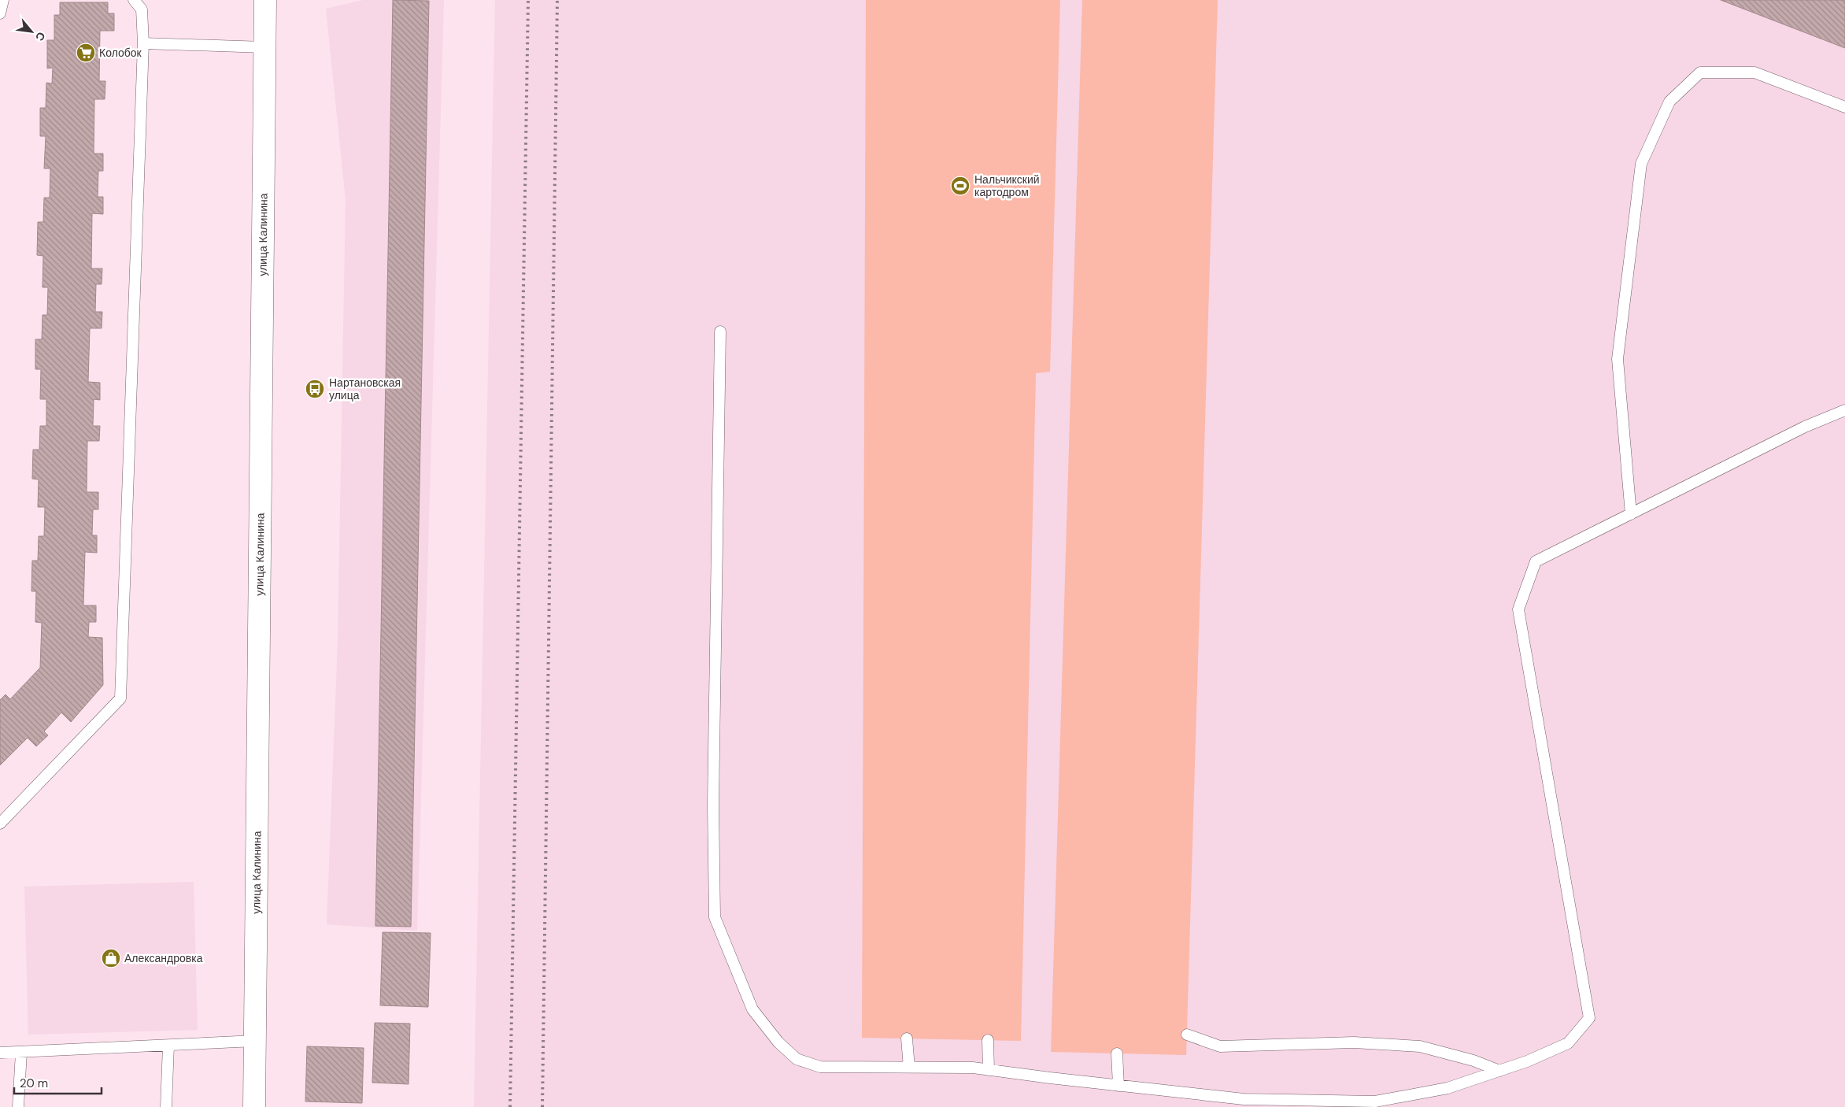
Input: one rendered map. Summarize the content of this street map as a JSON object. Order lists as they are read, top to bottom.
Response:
{
  "streets": {
    "main road": ["улица Калинина"]
  },
  "places": {
    "supermarket": ["Колобок"],
    "sports": ["Нальчикский картодром"],
    "bus stop": ["Нартановская улица"],
    "shop": ["Александровка"]
  },
  "scale_bar": "20 m",
  "north": "bottom right"
}
